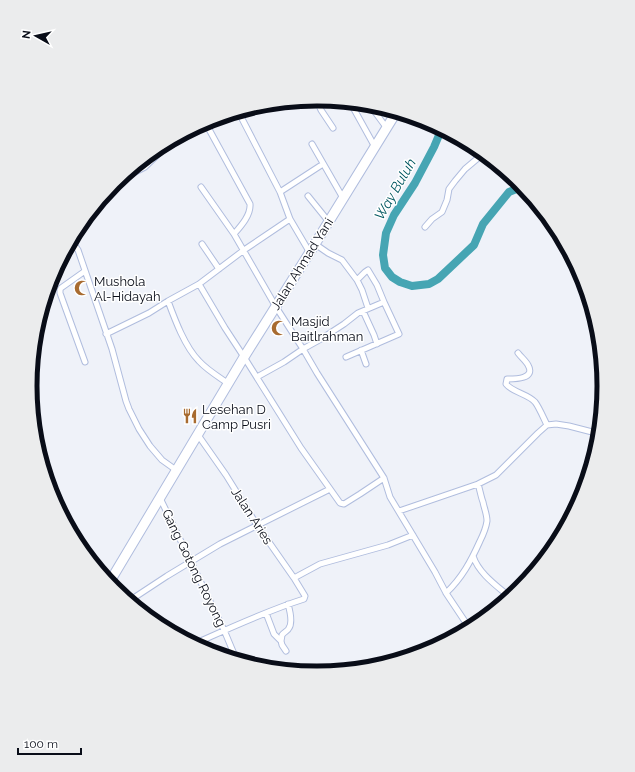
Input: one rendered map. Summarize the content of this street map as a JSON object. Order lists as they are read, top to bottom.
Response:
{
  "streets": {
    "highway": ["Jalan Ahmad Yani"],
    "street": ["Jalan Aries", "Gang Gotong Royong"]
  },
  "crossings": [
    ["Jalan Ahmad Yani", "Jalan Aries"],
    ["Jalan Ahmad Yani", "Gang Gotong Royong"]
  ],
  "water": ["Way Buluh"],
  "places": {
    "mosque": ["Mushola Al-Hidayah", "Masjid Baitlrahman"],
    "restaurant": ["Lesehan D Camp Pusri"]
  },
  "scale_bar": "100 m",
  "north": "left"
}
